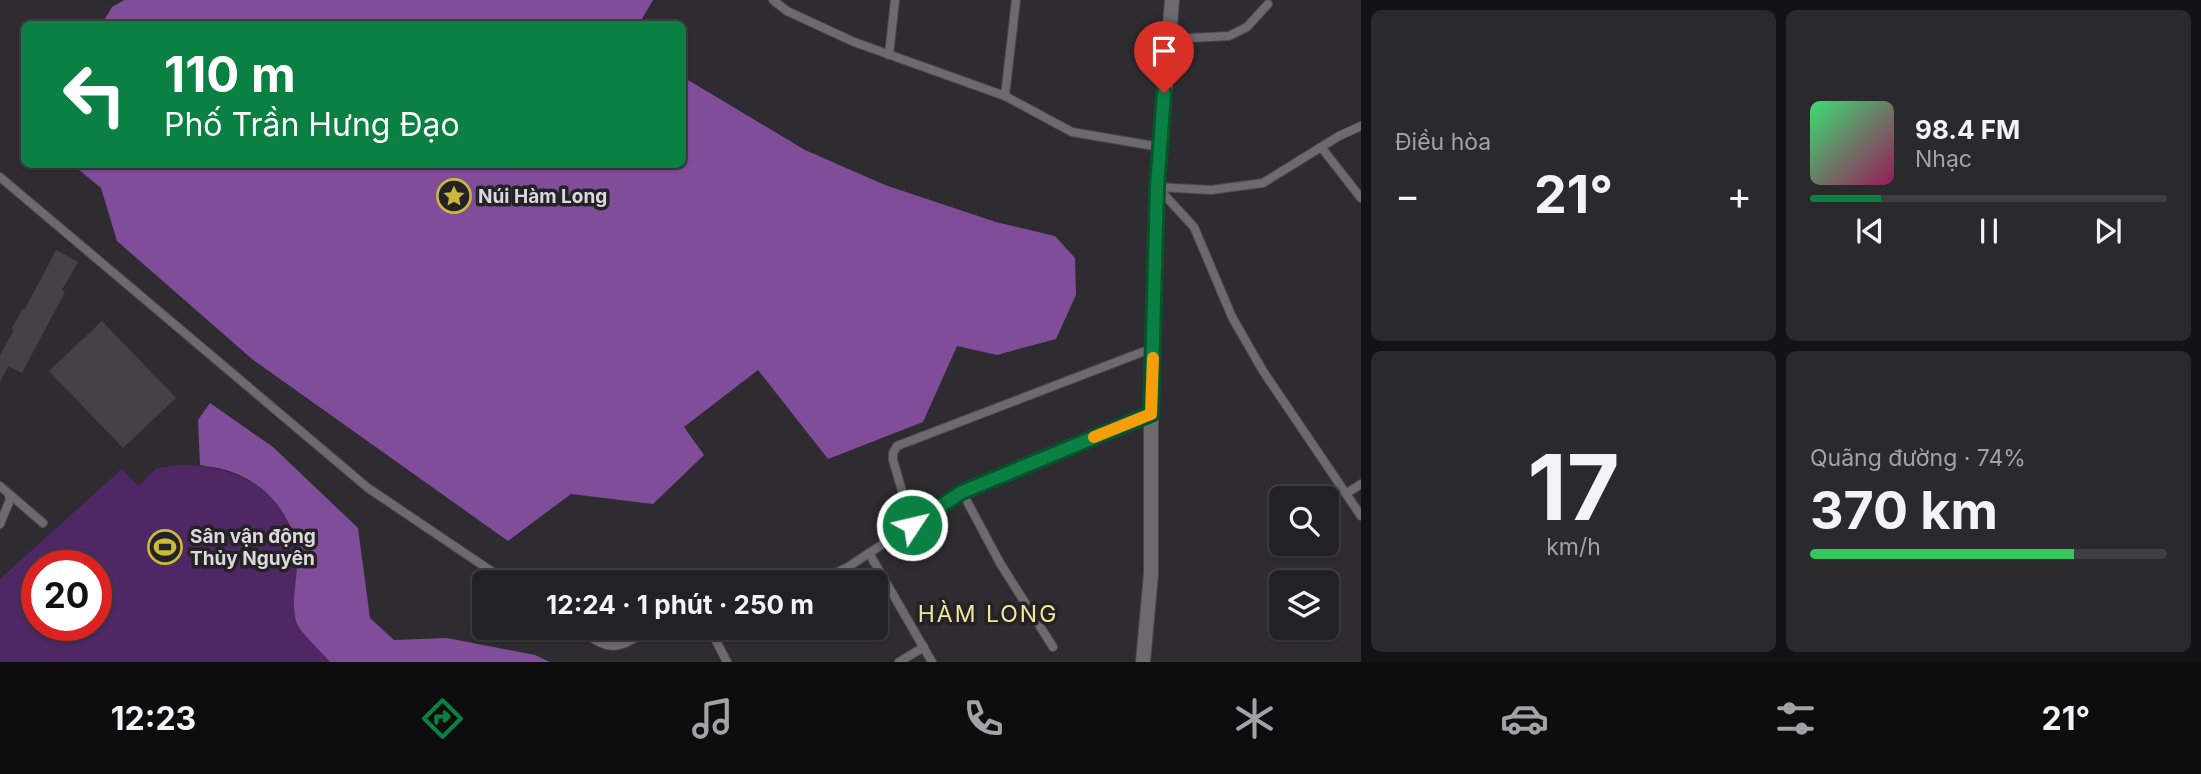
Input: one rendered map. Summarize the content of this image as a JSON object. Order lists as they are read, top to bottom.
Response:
{
  "districts": ["HÀM LONG"],
  "places": {
    "place": ["Núi Hàm Long"],
    "sports": ["Sân vận động Thủy Nguyên"]
  },
  "page": {
    "tile": [
      "Điều hòa",
      ["17", "km/h"],
      ["Quãng đường · 74%", "370 km"]
    ],
    "turn": ["110 m", "Phố Trần Hưng Đạo"],
    "song": ["98.4 FM", "Nhạc"],
    "heat": ["−", "21°", "+"],
    "limit": "20",
    "trip": "12:24 · 1 phút · 250 m",
    "tabs": ["12:23", "21°"]
  }
}
